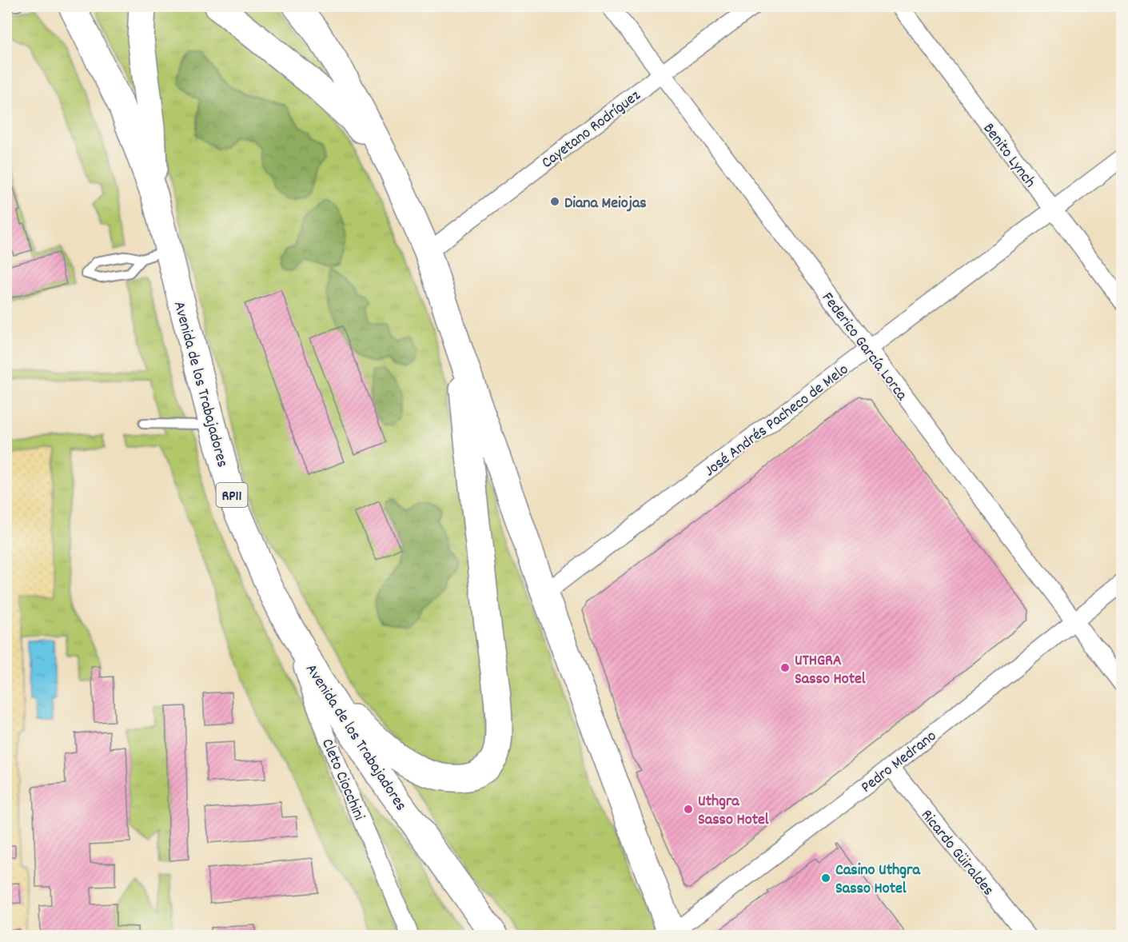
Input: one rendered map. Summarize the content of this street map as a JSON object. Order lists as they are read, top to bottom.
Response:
{
  "streets": {
    "main road": ["Avenida de los Trabajadores", "RP11"],
    "street": [
      "Cayetano Rodríguez",
      "Benito Lynch",
      "Federico García Lorca",
      "José Andrés Pacheco de Melo",
      "Pedro Medrano",
      "Cleto Ciocchini",
      "Ricardo Güiraldes"
    ]
  },
  "crossings": [
    ["Cayetano Rodríguez", "Federico García Lorca"],
    ["Benito Lynch", "José Andrés Pacheco de Melo"],
    ["Federico García Lorca", "José Andrés Pacheco de Melo"],
    ["Federico García Lorca", "Pedro Medrano"],
    ["Avenida de los Trabajadores", "Cleto Ciocchini"],
    ["Pedro Medrano", "Ricardo Güiraldes"]
  ],
  "places": [
    "Diana Meiojas",
    "UTHGRA Sasso Hotel",
    "Uthgra Sasso Hotel",
    "Casino Uthgra Sasso Hotel"
  ]
}
